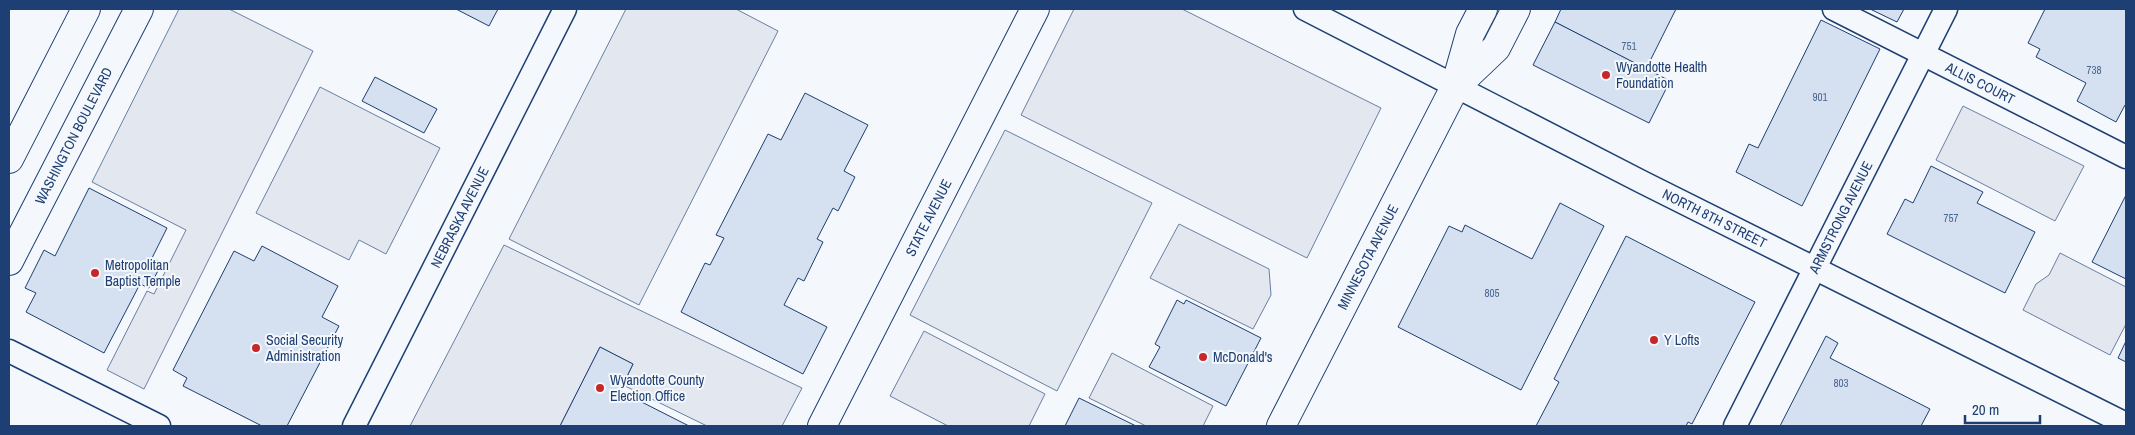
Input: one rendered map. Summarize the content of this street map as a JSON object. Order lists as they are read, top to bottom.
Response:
{
  "streets": {
    "main road": ["WASHINGTON BOULEVARD", "STATE AVENUE", "MINNESOTA AVENUE"],
    "street": [
      "ALLIS COURT",
      "NEBRASKA AVENUE",
      "ARMSTRONG AVENUE",
      "NORTH 8TH STREET"
    ]
  },
  "crossings": [
    ["ALLIS COURT", "ARMSTRONG AVENUE"],
    ["ARMSTRONG AVENUE", "NORTH 8TH STREET"],
    ["NORTH 8TH STREET", "MINNESOTA AVENUE"]
  ],
  "places": [
    "Wyandotte Health Foundation",
    "Metropolitan Baptist Temple",
    "Y Lofts",
    "Social Security Administration",
    "McDonald's",
    "Wyandotte County Election Office"
  ],
  "house_numbers": [
    "751",
    "738",
    "901",
    "757",
    "805",
    "803"
  ],
  "scale_bar": "20 m"
}
